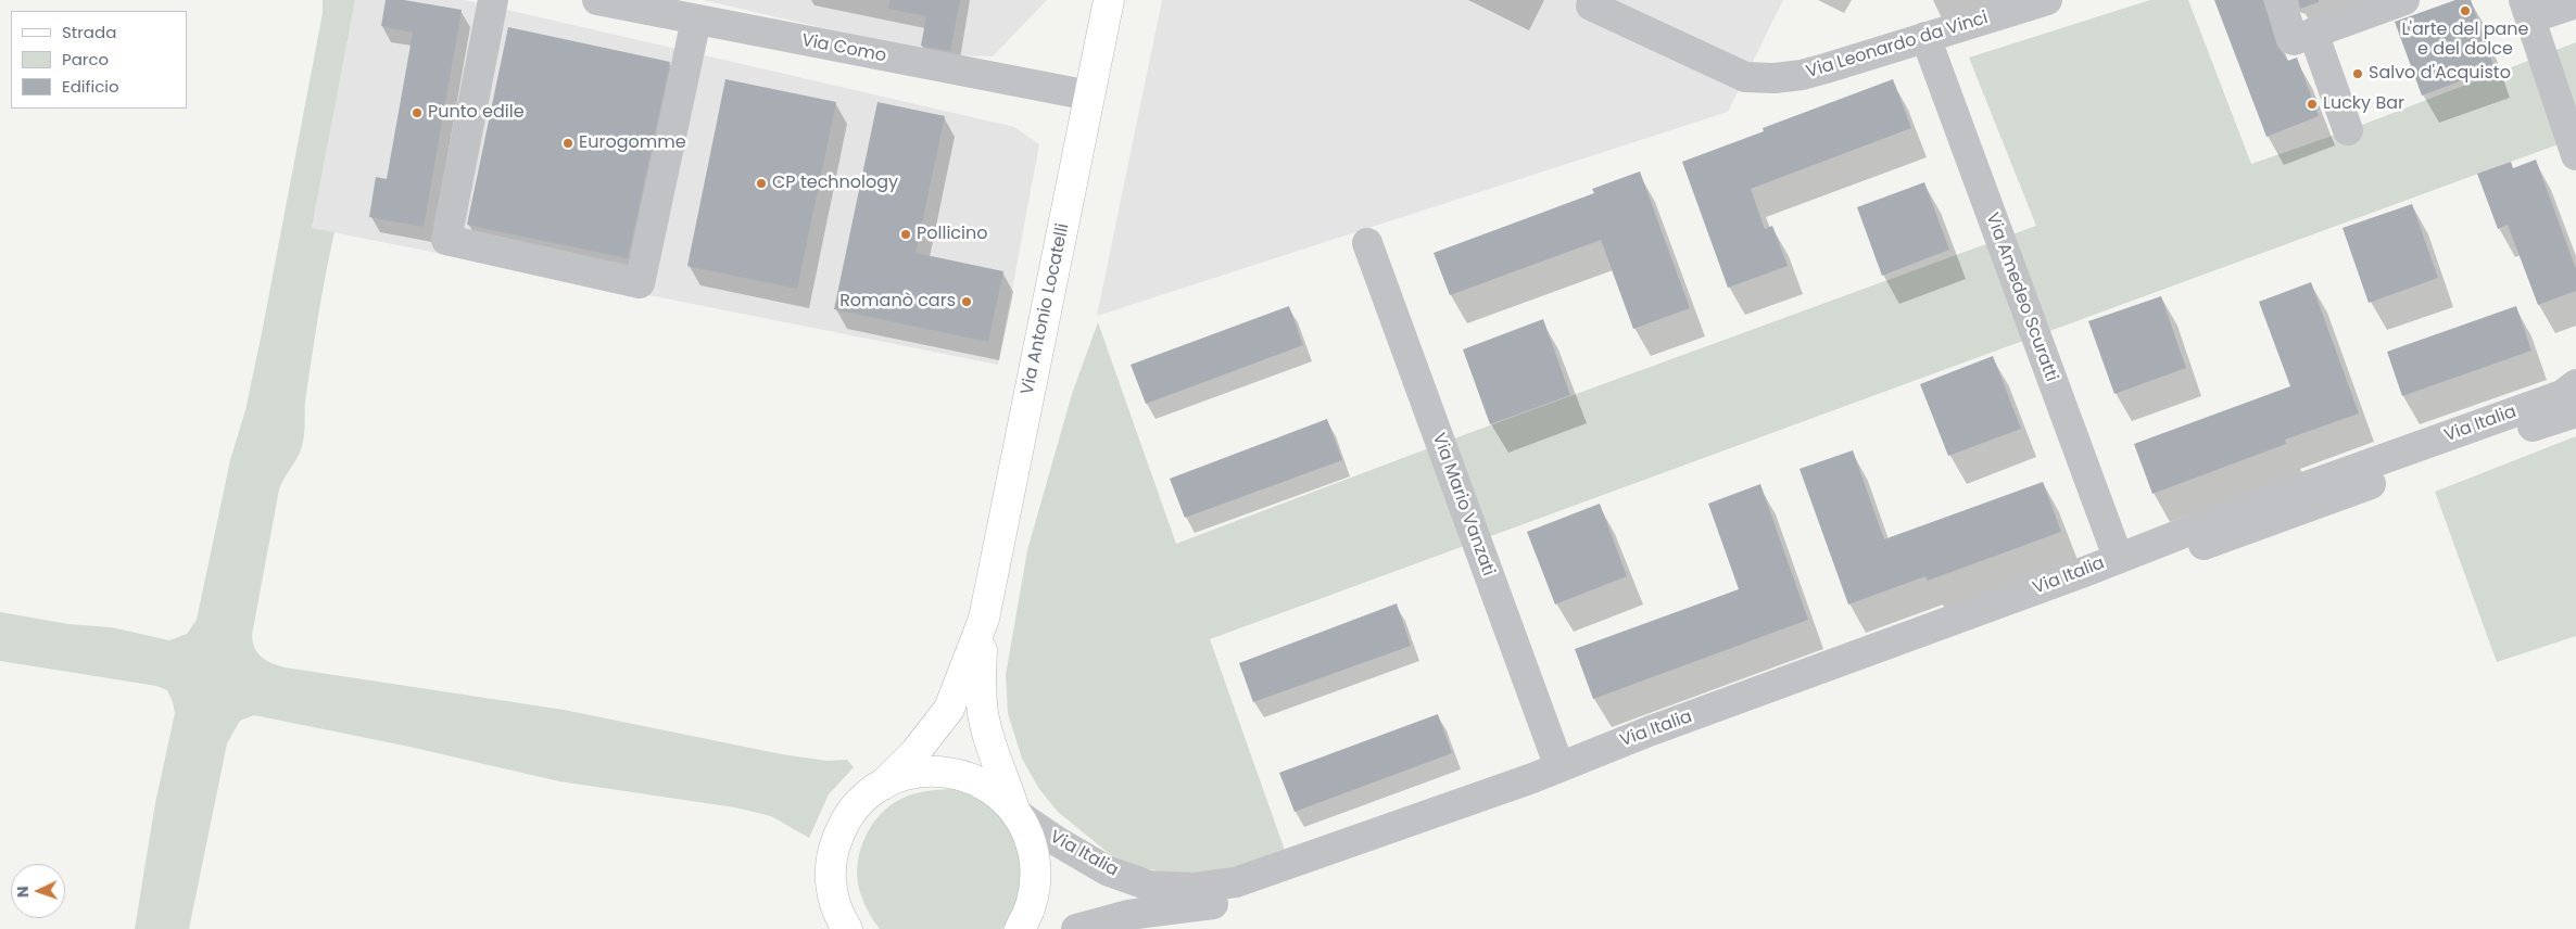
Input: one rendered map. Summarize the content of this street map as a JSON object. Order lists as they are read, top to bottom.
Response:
{
  "streets": {
    "main road": ["Via Antonio Locatelli"],
    "street": [
      "Via Leonardo da Vinci",
      "Via Como",
      "Via Amedeo Scuratti",
      "Via Italia",
      "Via Mario Vanzati"
    ]
  },
  "crossings": [
    ["Via Leonardo da Vinci", "Via Amedeo Scuratti"],
    ["Via Como", "Via Antonio Locatelli"],
    ["Via Amedeo Scuratti", "Via Italia"],
    ["Via Antonio Locatelli", "Via Italia"],
    ["Via Italia", "Via Mario Vanzati"]
  ],
  "places": [
    "L'arte del pane e del dolce",
    "Salvo d'Acquisto",
    "Lucky Bar",
    "Punto edile",
    "Eurogomme",
    "CP technology",
    "Pollicino",
    "Romanò cars"
  ],
  "legend": ["Strada", "Parco", "Edificio"],
  "north": "left"
}
